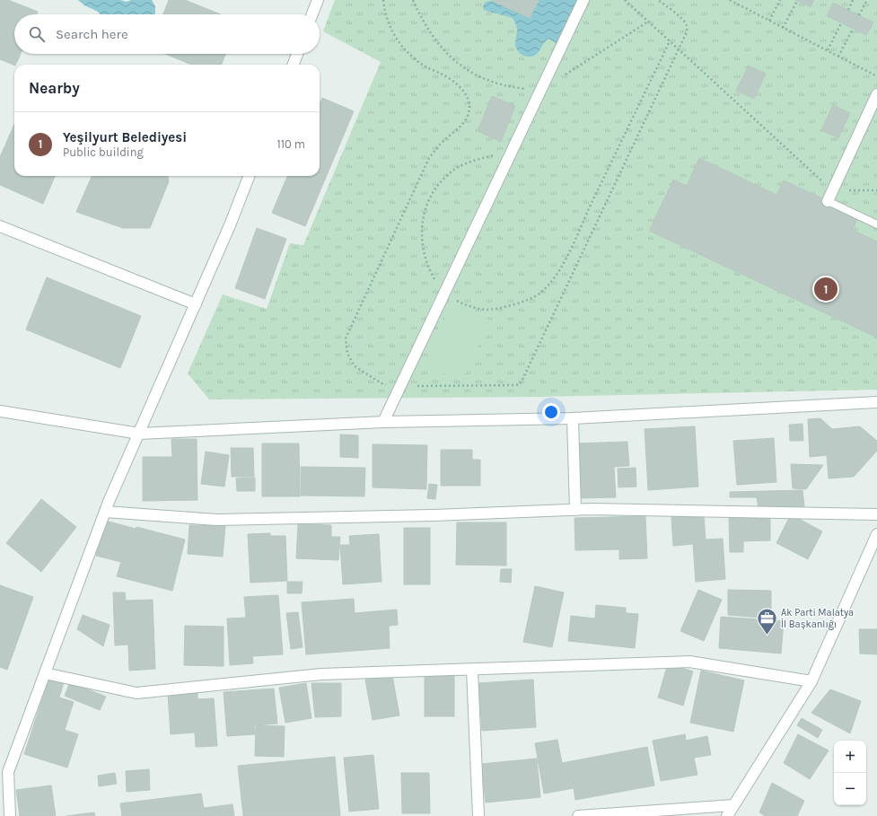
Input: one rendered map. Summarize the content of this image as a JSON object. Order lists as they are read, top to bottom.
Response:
{
  "places": {
    "office": ["Ak Parti Malatya İl Başkanlığı"]
  },
  "page": {
    "search": "Search here",
    "heading": "Nearby",
    "list": [
      {
        "mark": "1",
        "name": "Yeşilyurt Belediyesi",
        "note": "Public building",
        "value": "110 m"
      }
    ],
    "pins": "1",
    "map_buttons": ["+", "−"]
  }
}
